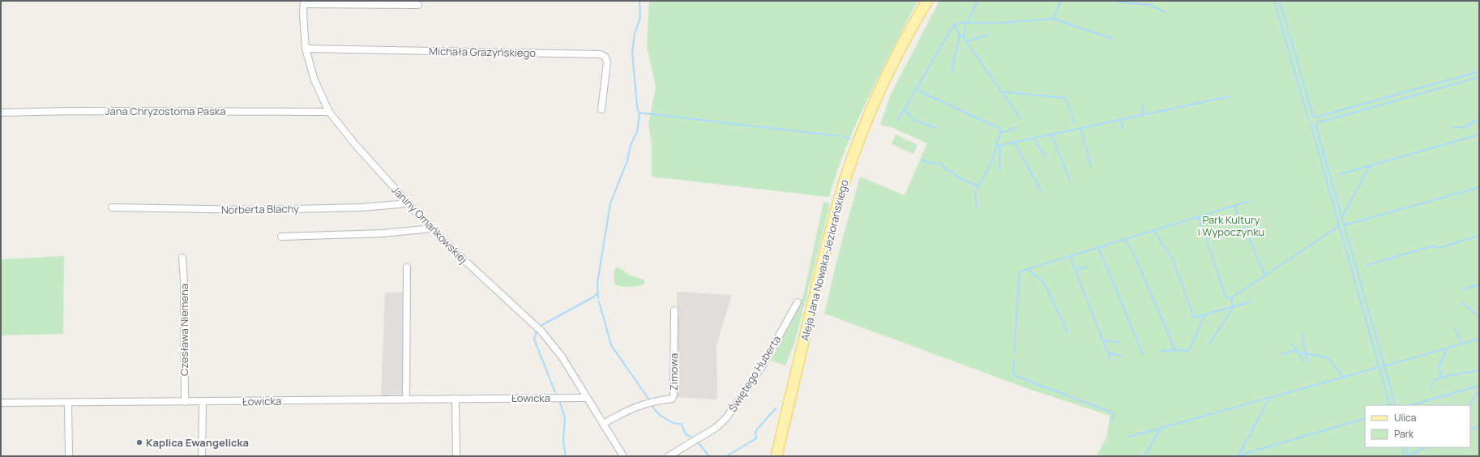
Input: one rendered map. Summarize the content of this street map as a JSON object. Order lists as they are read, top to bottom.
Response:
{
  "streets": {
    "main road": ["Aleja Jana Nowaka-Jeziorańskiego"],
    "street": [
      "Michała Grażyńskiego",
      "Jana Chryzostoma Paska",
      "Norberta Blachy",
      "Janiny Omańkowskiej",
      "Czesława Niemena",
      "Zimowa",
      "Świętego Huberta",
      "Łowicka"
    ]
  },
  "crossings": [
    ["Michała Grażyńskiego", "Janiny Omańkowskiej"],
    ["Jana Chryzostoma Paska", "Janiny Omańkowskiej"],
    ["Norberta Blachy", "Janiny Omańkowskiej"],
    ["Janiny Omańkowskiej", "Zimowa"],
    ["Janiny Omańkowskiej", "Łowicka"],
    ["Czesława Niemena", "Łowicka"]
  ],
  "parks": ["Park Kultury i Wypoczynku"],
  "places": ["Kaplica Ewangelicka"],
  "legend": ["Ulica", "Park"]
}
